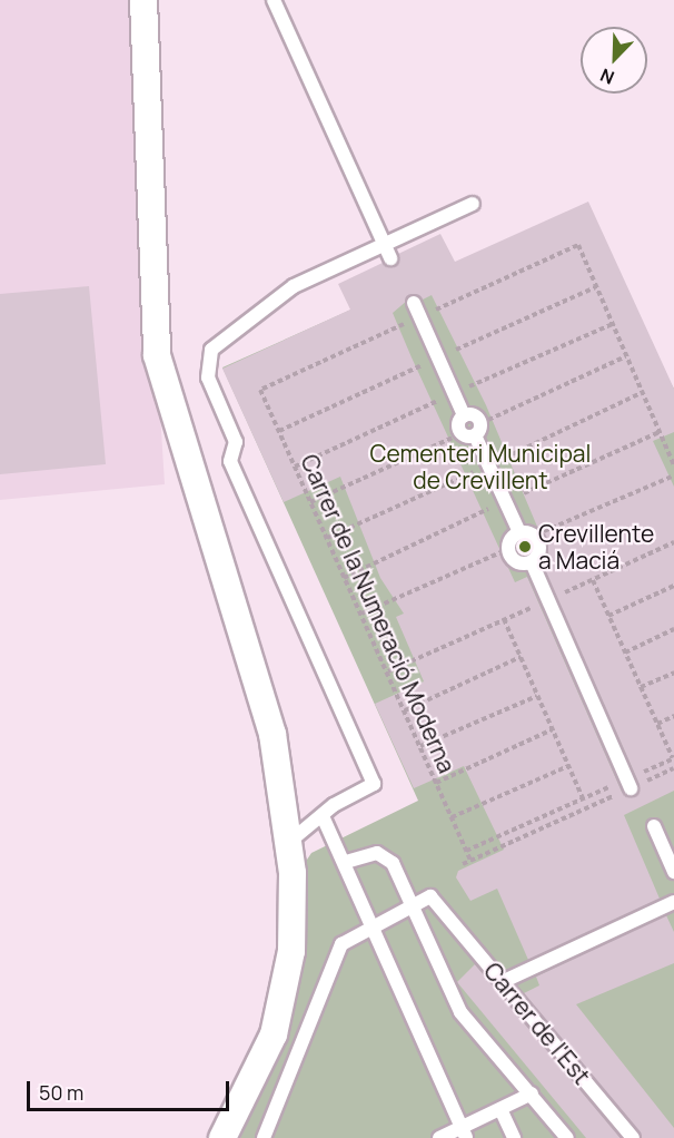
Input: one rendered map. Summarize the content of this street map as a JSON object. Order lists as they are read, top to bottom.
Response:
{
  "streets": {
    "lane": ["Carrer de l'Est"],
    "path": ["Carrer de la Numeració Moderna"]
  },
  "parks": ["Cementeri Municipal de Crevillent"],
  "places": ["Crevillente a Maciá"],
  "scale_bar": "50 m",
  "north": "bottom left"
}
